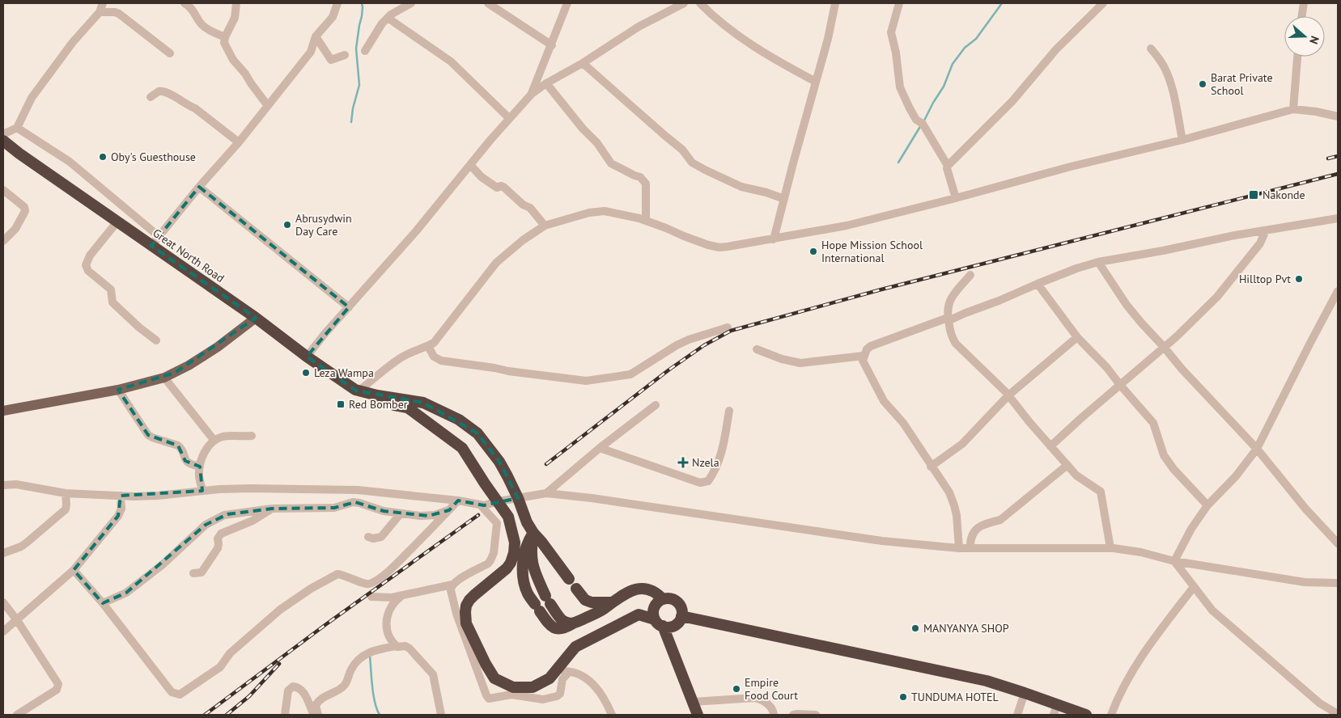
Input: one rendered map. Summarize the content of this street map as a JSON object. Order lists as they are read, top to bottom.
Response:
{
  "streets": {
    "highway": ["Great North Road"]
  },
  "places": {
    "other": [
      "Barat Private School",
      "Oby's Guesthouse",
      "Abrusydwin Day Care",
      "Hope Mission School International",
      "Hilltop Pvt",
      "Leza Wampa",
      "MANYANYA SHOP",
      "Empire Food Court",
      "TUNDUMA HOTEL"
    ],
    "transit": ["Nakonde", "Red Bomber"],
    "health": ["Nzela"]
  },
  "north": "right"
}
